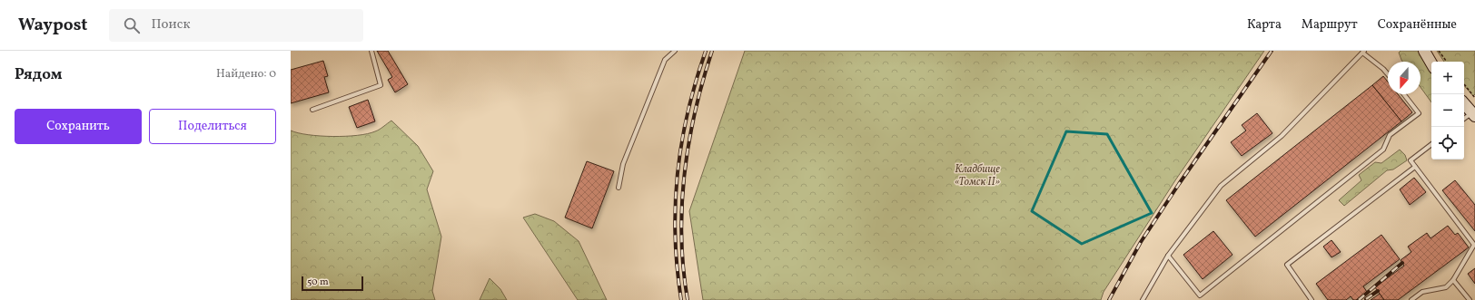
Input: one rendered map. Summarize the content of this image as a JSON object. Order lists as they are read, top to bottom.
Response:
{
  "parks": ["Кладбище «Томск II»"],
  "scale_bar": "50 m",
  "north": "bottom",
  "page": {
    "header": "Waypost",
    "search": "Поиск",
    "nav": ["Карта", "Маршрут", "Сохранённые"],
    "heading": ["Рядом", "Найдено: 0"],
    "map_buttons": ["+", "−"],
    "buttons": ["Сохранить", "Поделиться"],
    "scale": "50 m"
  }
}
